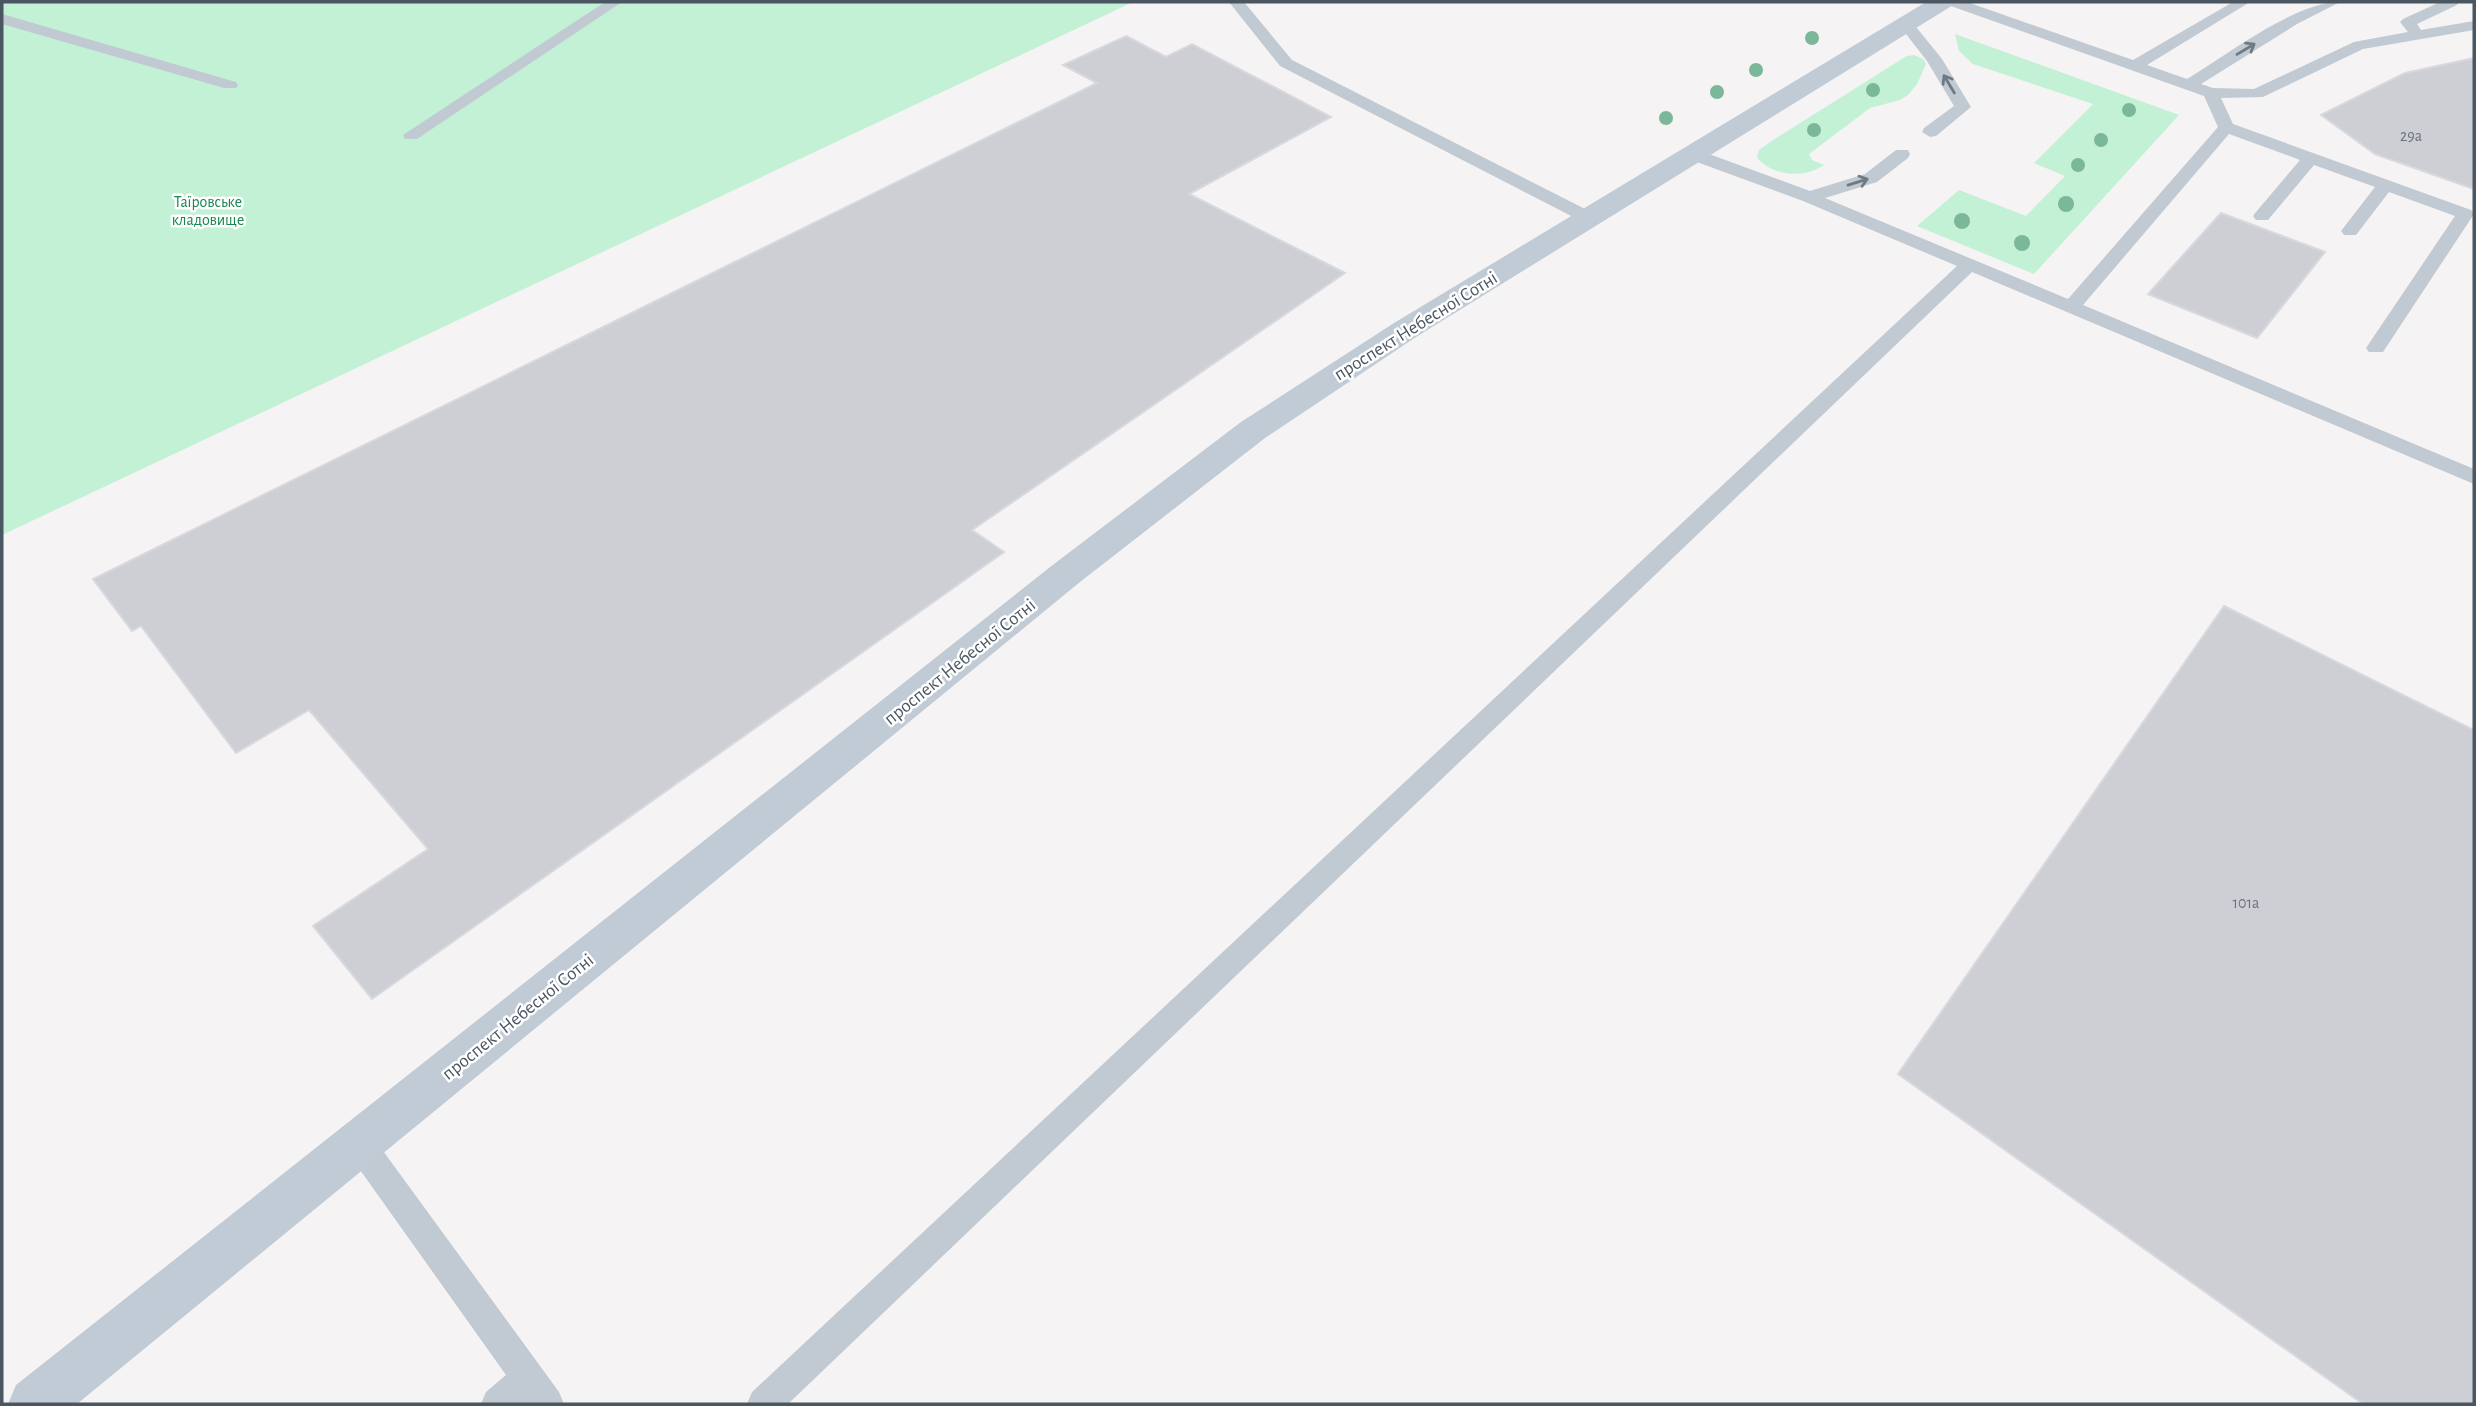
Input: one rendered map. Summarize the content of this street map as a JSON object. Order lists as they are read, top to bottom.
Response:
{
  "streets": {
    "main road": ["проспект Небесної Сотні"]
  },
  "parks": ["Таїровське кладовище"],
  "house_numbers": ["29а", "101а"]
}
